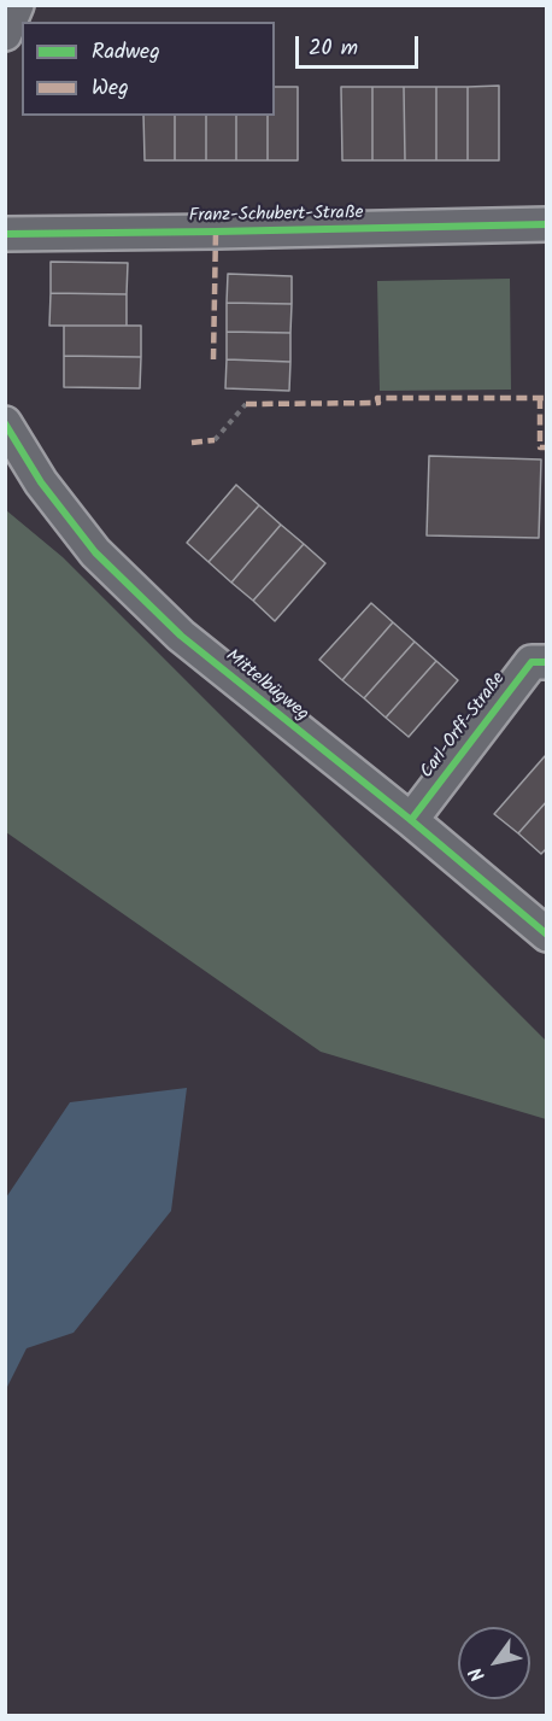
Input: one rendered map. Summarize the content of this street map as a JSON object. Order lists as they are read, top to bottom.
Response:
{
  "streets": {
    "street": ["Franz-Schubert-Straße", "Mittelbügweg", "Carl-Orff-Straße"]
  },
  "crossings": [
    ["Mittelbügweg", "Carl-Orff-Straße"]
  ],
  "legend": ["Radweg", "Weg"],
  "scale_bar": "20 m",
  "north": "bottom left"
}
